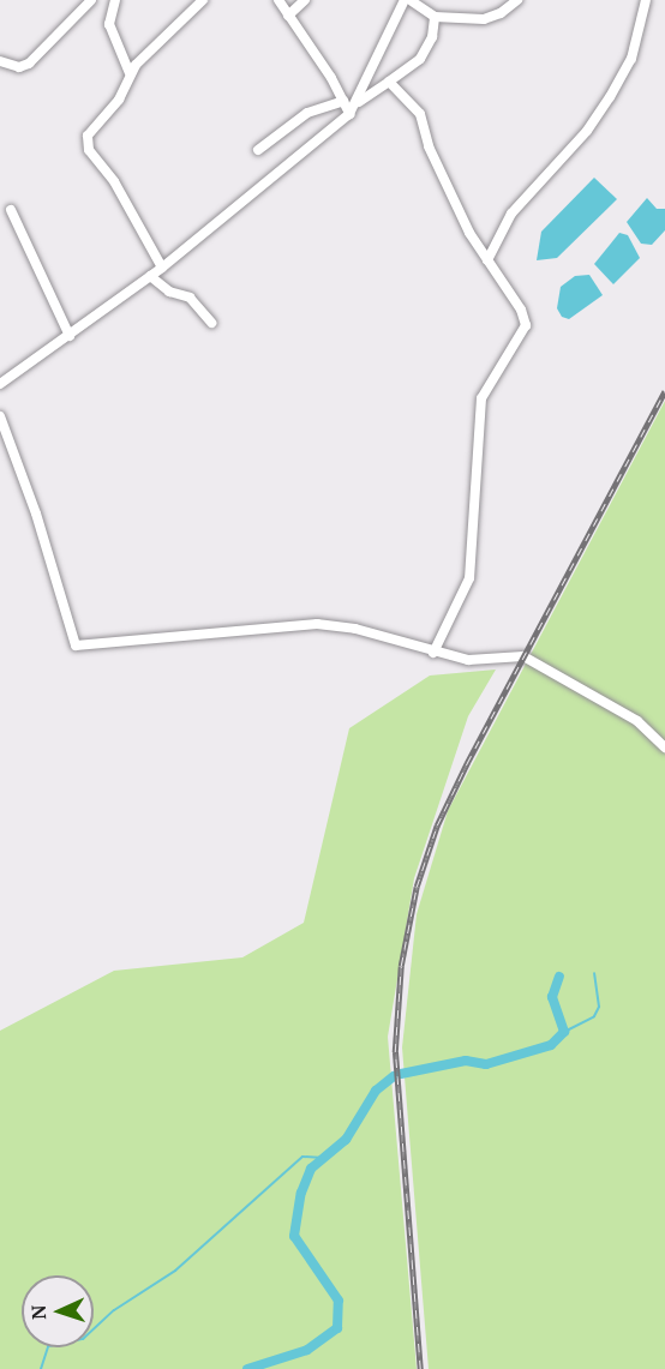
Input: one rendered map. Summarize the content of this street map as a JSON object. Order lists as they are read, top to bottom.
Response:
{
  "north": "left"
}
